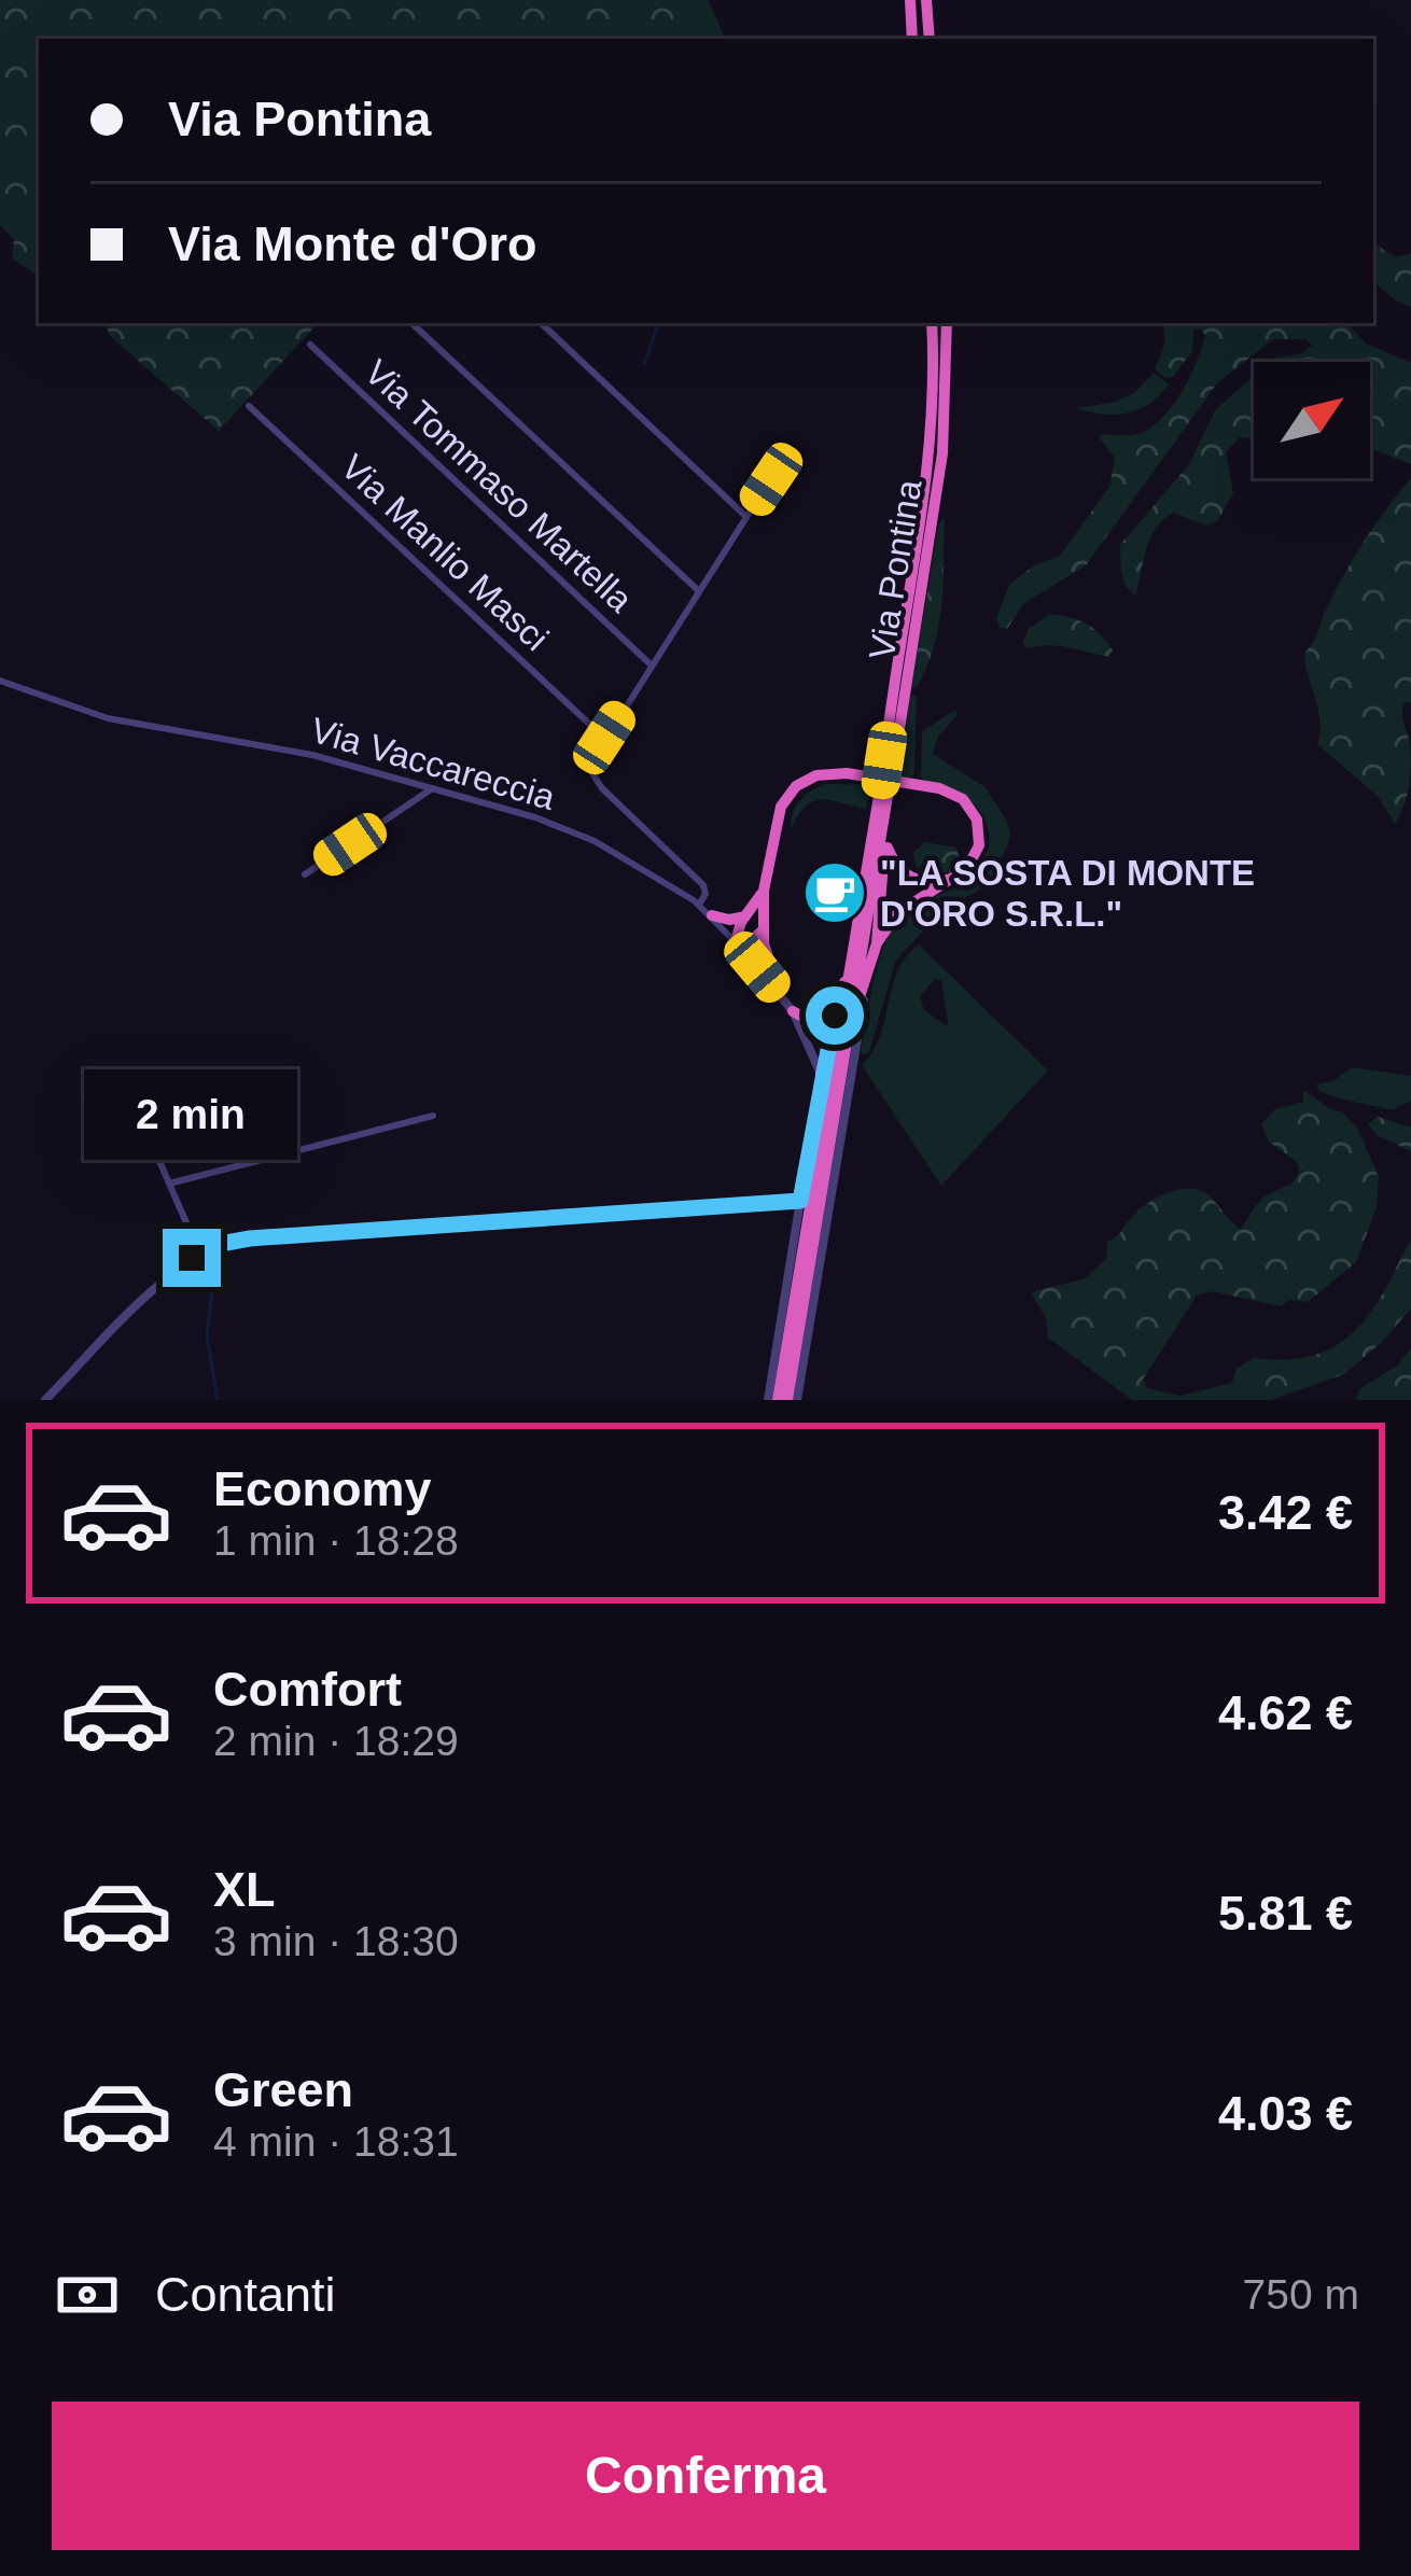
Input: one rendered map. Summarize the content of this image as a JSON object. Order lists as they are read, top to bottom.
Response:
{
  "streets": {
    "highway": ["Via Pontina"],
    "street": ["Via Tommaso Martella", "Via Manlio Masci", "Via Vaccareccia"]
  },
  "places": {
    "cafe": ["\"LA SOSTA DI MONTE D'ORO S.R.L.\""]
  },
  "north": "top right",
  "page": {
    "banner": ["Via Pontina", "Via Monte d'Oro"],
    "bubble": "2 min",
    "list": [
      {
        "name": "Economy",
        "note": "1 min · 18:28",
        "value": "3.42 €"
      },
      {
        "name": "Comfort",
        "note": "2 min · 18:29",
        "value": "4.62 €"
      },
      {
        "name": "XL",
        "note": "3 min · 18:30",
        "value": "5.81 €"
      },
      {
        "name": "Green",
        "note": "4 min · 18:31",
        "value": "4.03 €"
      }
    ],
    "pay": ["Contanti", "750 m"],
    "buttons": "Conferma"
  }
}
